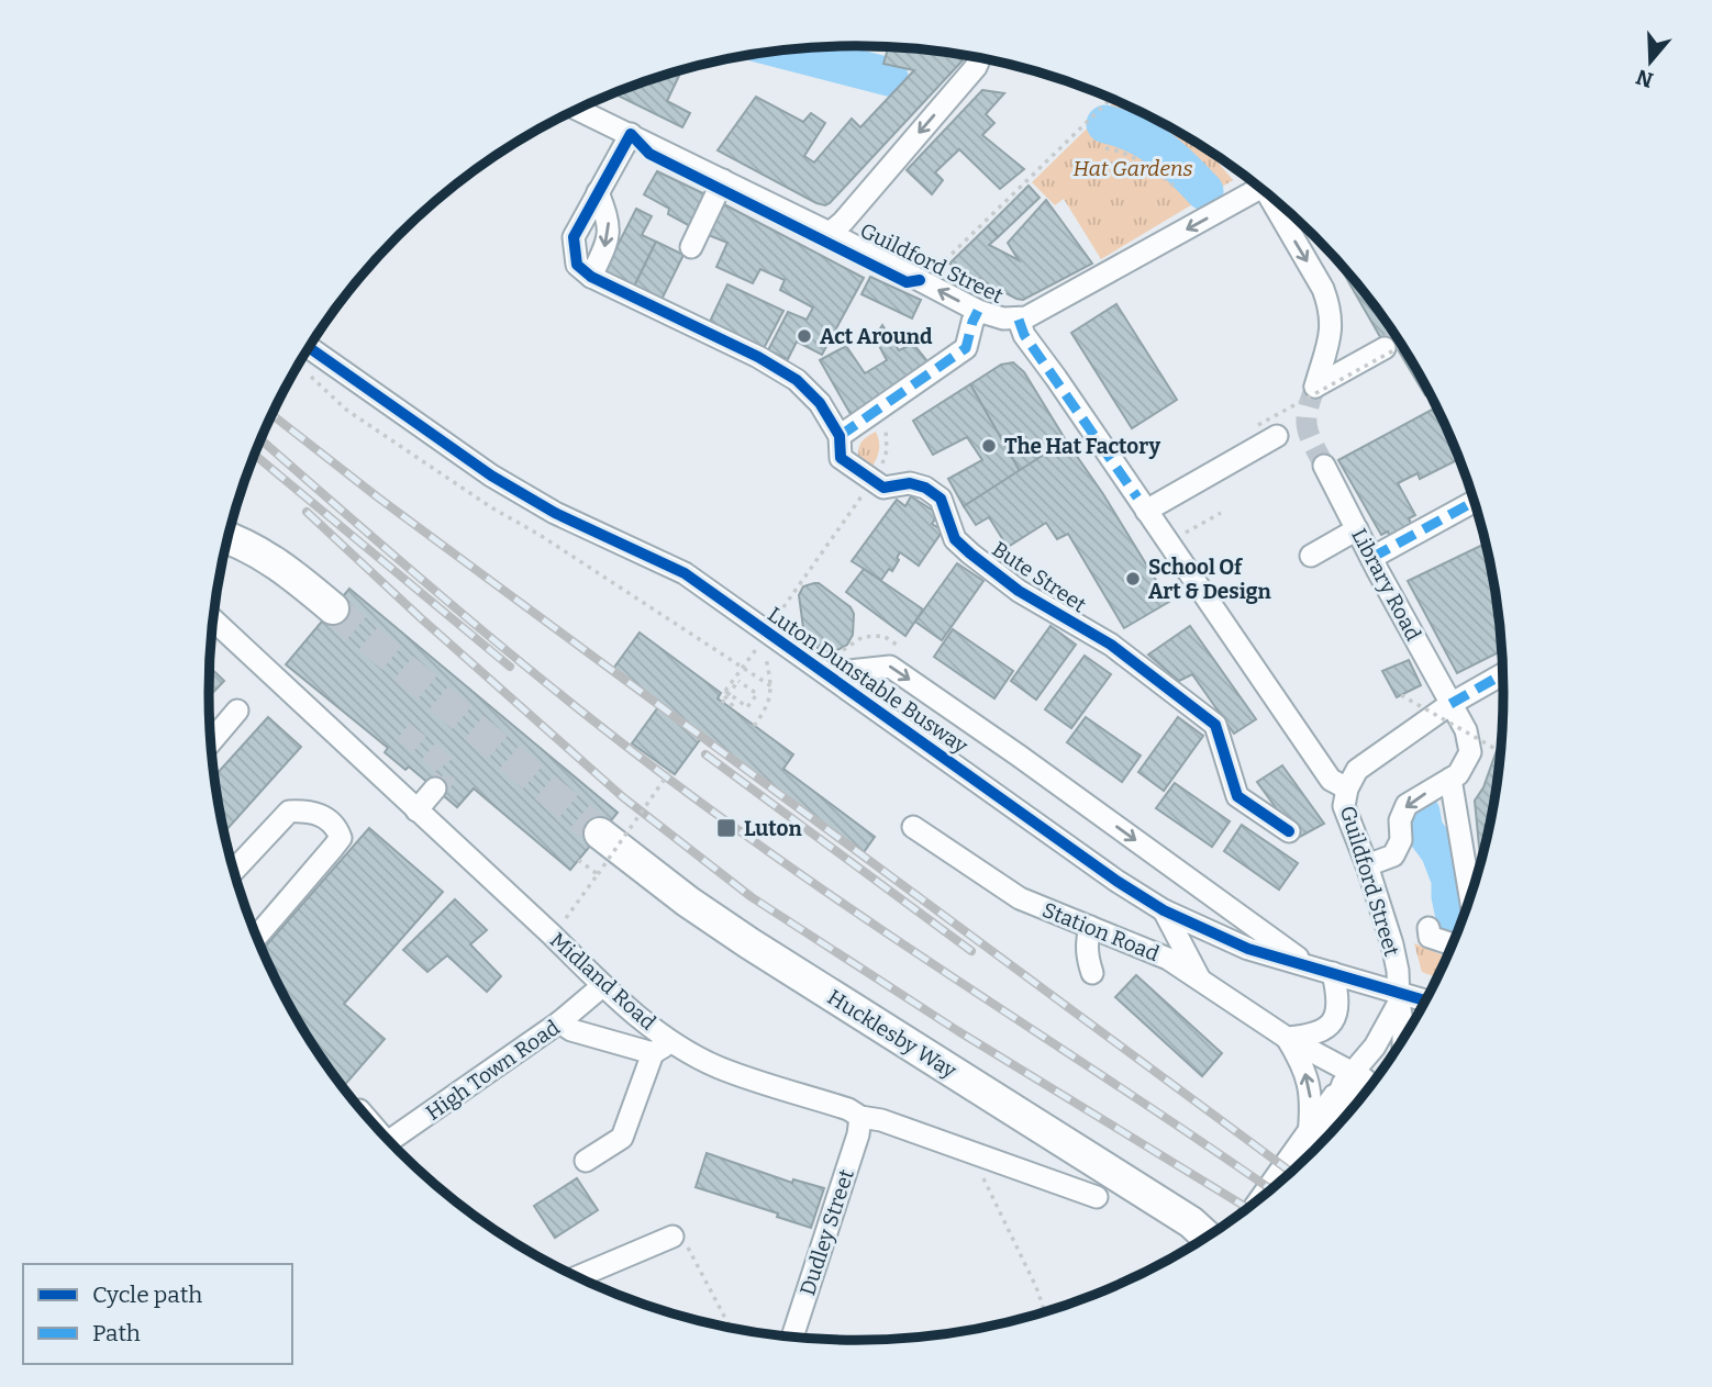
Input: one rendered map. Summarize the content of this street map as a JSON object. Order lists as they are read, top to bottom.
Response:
{
  "streets": {
    "highway": ["Hucklesby Way"],
    "street": [
      "Guildford Street",
      "Bute Street",
      "Library Road",
      "Luton Dunstable Busway",
      "Station Road",
      "Midland Road",
      "High Town Road",
      "Dudley Street"
    ]
  },
  "crossings": [
    ["Guildford Street", "Luton Dunstable Busway"],
    ["Midland Road", "High Town Road"],
    ["Midland Road", "Dudley Street"]
  ],
  "parks": ["Hat Gardens"],
  "places": {
    "other": ["Act Around", "The Hat Factory", "School Of Art & Design"],
    "transit": ["Luton"]
  },
  "legend": ["Cycle path", "Path"],
  "north": "bottom"
}
